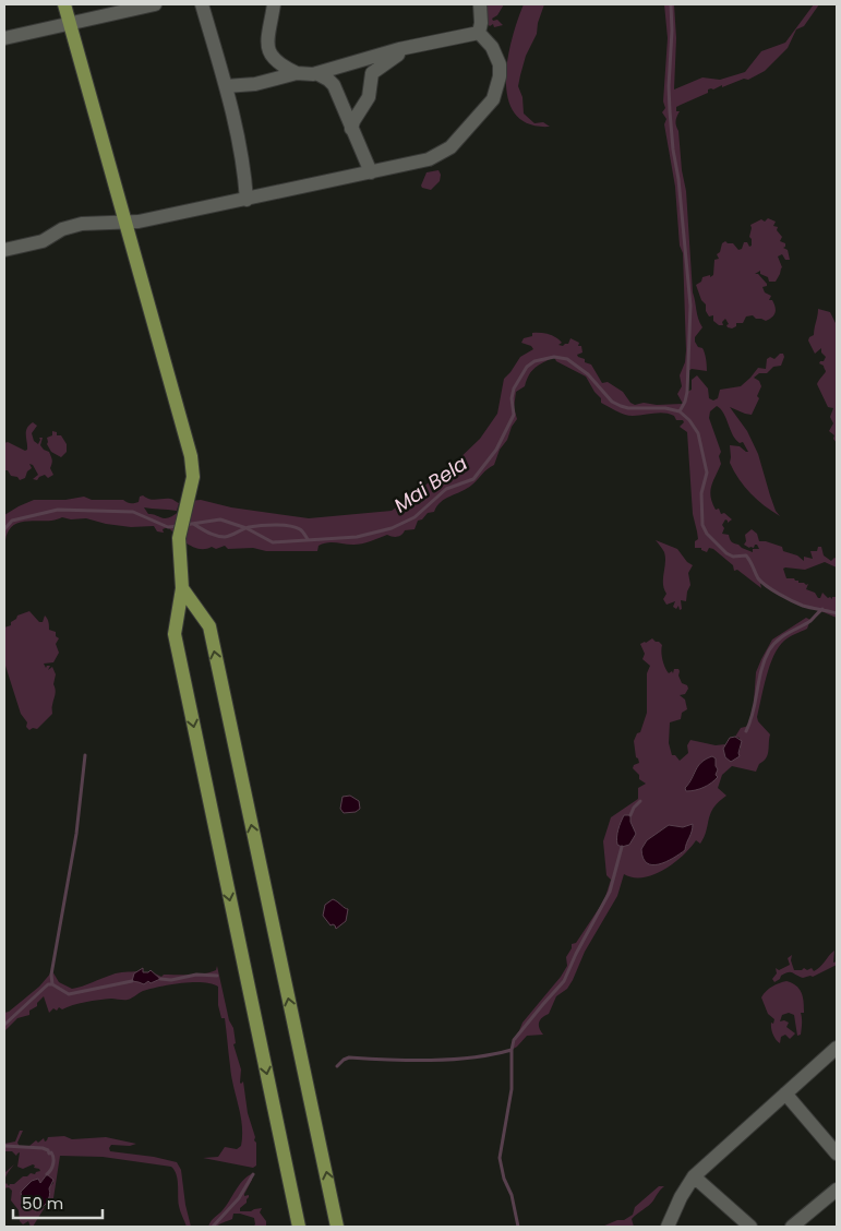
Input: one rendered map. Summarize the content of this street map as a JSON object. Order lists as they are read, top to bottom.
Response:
{
  "water": ["Mai Bela"],
  "scale_bar": "50 m"
}
